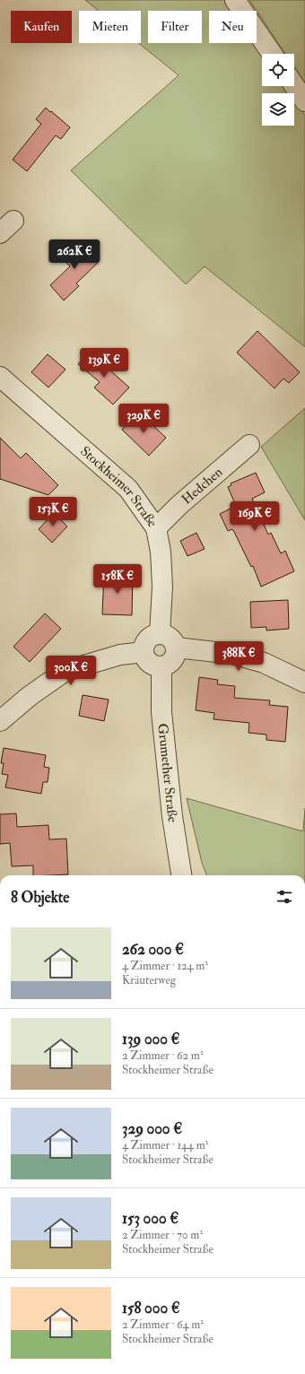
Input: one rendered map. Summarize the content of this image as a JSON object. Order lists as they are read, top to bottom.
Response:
{
  "streets": {
    "street": ["Hedchen", "Stockheimer Straße", "Grumether Straße"]
  },
  "crossings": [
    ["Hedchen", "Stockheimer Straße"],
    ["Stockheimer Straße", "Grumether Straße"]
  ],
  "page": {
    "chip": [
      "Kaufen",
      "Mieten",
      "Filter",
      "Neu"
    ],
    "price": [
      "262K €",
      "139K €",
      "329K €",
      "153K €",
      "169K €",
      "158K €",
      "388K €",
      "300K €"
    ],
    "heading": "8 Objekte",
    "list": [
      {
        "name": "262 000 €",
        "note": "4 Zimmer · 124 m² · Kräuterweg"
      },
      {
        "name": "139 000 €",
        "note": "2 Zimmer · 62 m² · Stockheimer Straße"
      },
      {
        "name": "329 000 €",
        "note": "4 Zimmer · 144 m² · Stockheimer Straße"
      },
      {
        "name": "153 000 €",
        "note": "2 Zimmer · 70 m² · Stockheimer Straße"
      },
      {
        "name": "158 000 €",
        "note": "2 Zimmer · 64 m² · Stockheimer Straße"
      }
    ]
  }
}
